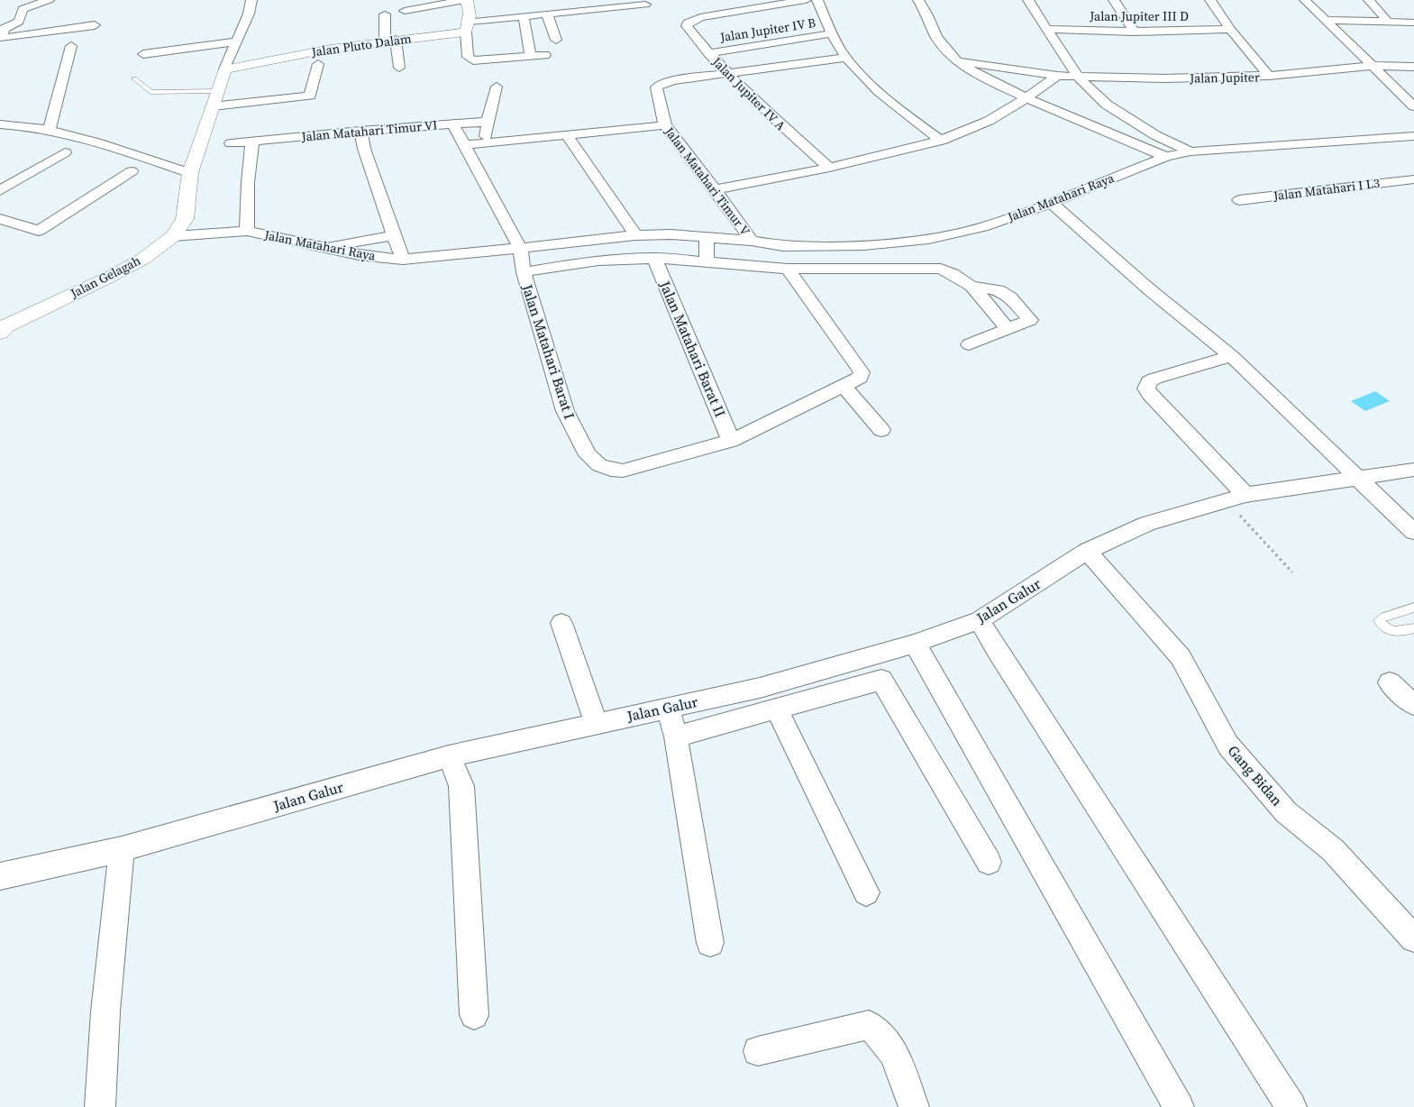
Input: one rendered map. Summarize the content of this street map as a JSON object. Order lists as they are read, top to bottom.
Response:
{
  "streets": {
    "street": [
      "Jalan Jupiter III D",
      "Jalan Jupiter IV B",
      "Jalan Pluto Dalam",
      "Jalan Jupiter",
      "Jalan Jupiter IV A",
      "Jalan Matahari Timur VI",
      "Jalan Matahari Timur V",
      "Jalan Matahari I L3",
      "Jalan Matahari Raya",
      "Jalan Gelagah",
      "Jalan Matahari Barat II",
      "Jalan Matahari Barat I",
      "Jalan Galur",
      "Gang Bidan"
    ]
  },
  "crossings": [
    ["Jalan Jupiter IV B", "Jalan Jupiter IV A"],
    ["Jalan Pluto Dalam", "Jalan Gelagah"],
    ["Jalan Jupiter IV A", "Jalan Matahari Timur V"],
    ["Jalan Matahari Timur V", "Jalan Matahari Raya"],
    ["Jalan Matahari Raya", "Jalan Gelagah"],
    ["Jalan Matahari Barat II", "Jalan Matahari Barat I"],
    ["Jalan Galur", "Gang Bidan"]
  ]
}
